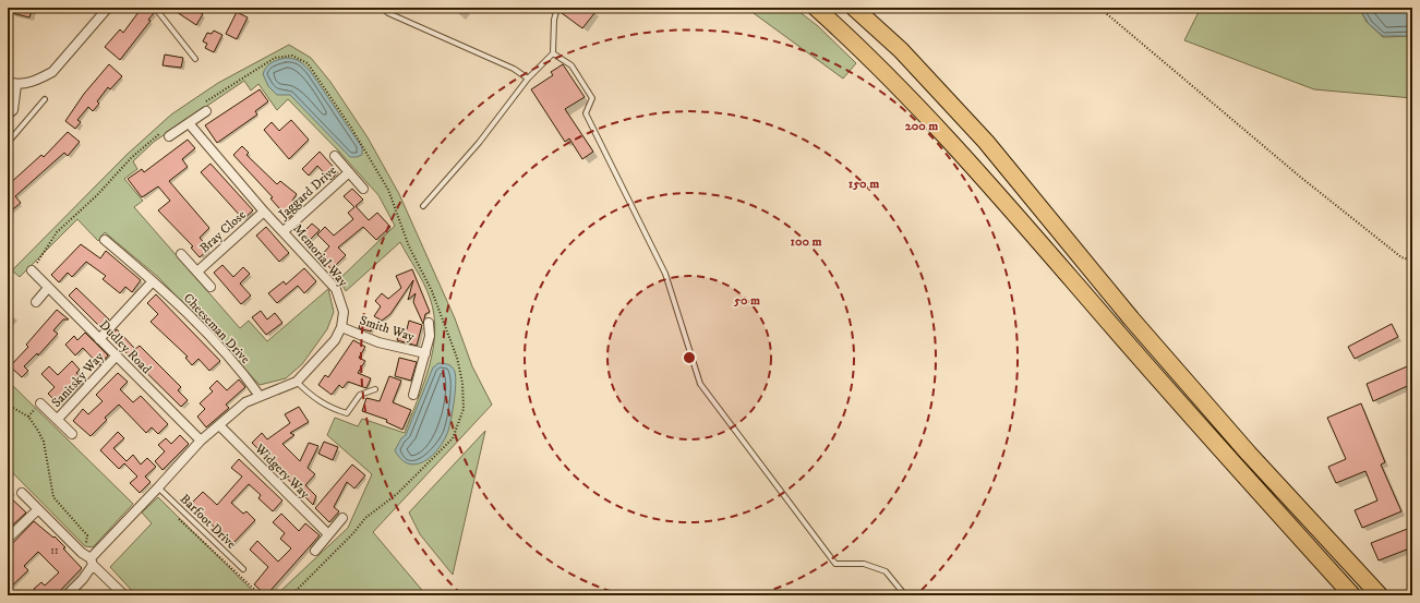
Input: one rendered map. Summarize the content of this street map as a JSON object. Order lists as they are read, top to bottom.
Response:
{
  "streets": {
    "street": [
      "Jaggard Drive",
      "Bray Close",
      "Memorial Way",
      "Cheeseman Drive",
      "Smith Way",
      "Dudley Road",
      "Sanitsky Way",
      "Widgery Way"
    ],
    "lane": ["Barfoot Drive"]
  },
  "crossings": [
    ["Jaggard Drive", "Memorial Way"],
    ["Bray Close", "Memorial Way"],
    ["Memorial Way", "Smith Way"],
    ["Dudley Road", "Sanitsky Way"]
  ],
  "house_numbers": ["11"],
  "rings": [
    "200 m",
    "150 m",
    "100 m",
    "50 m"
  ]
}
